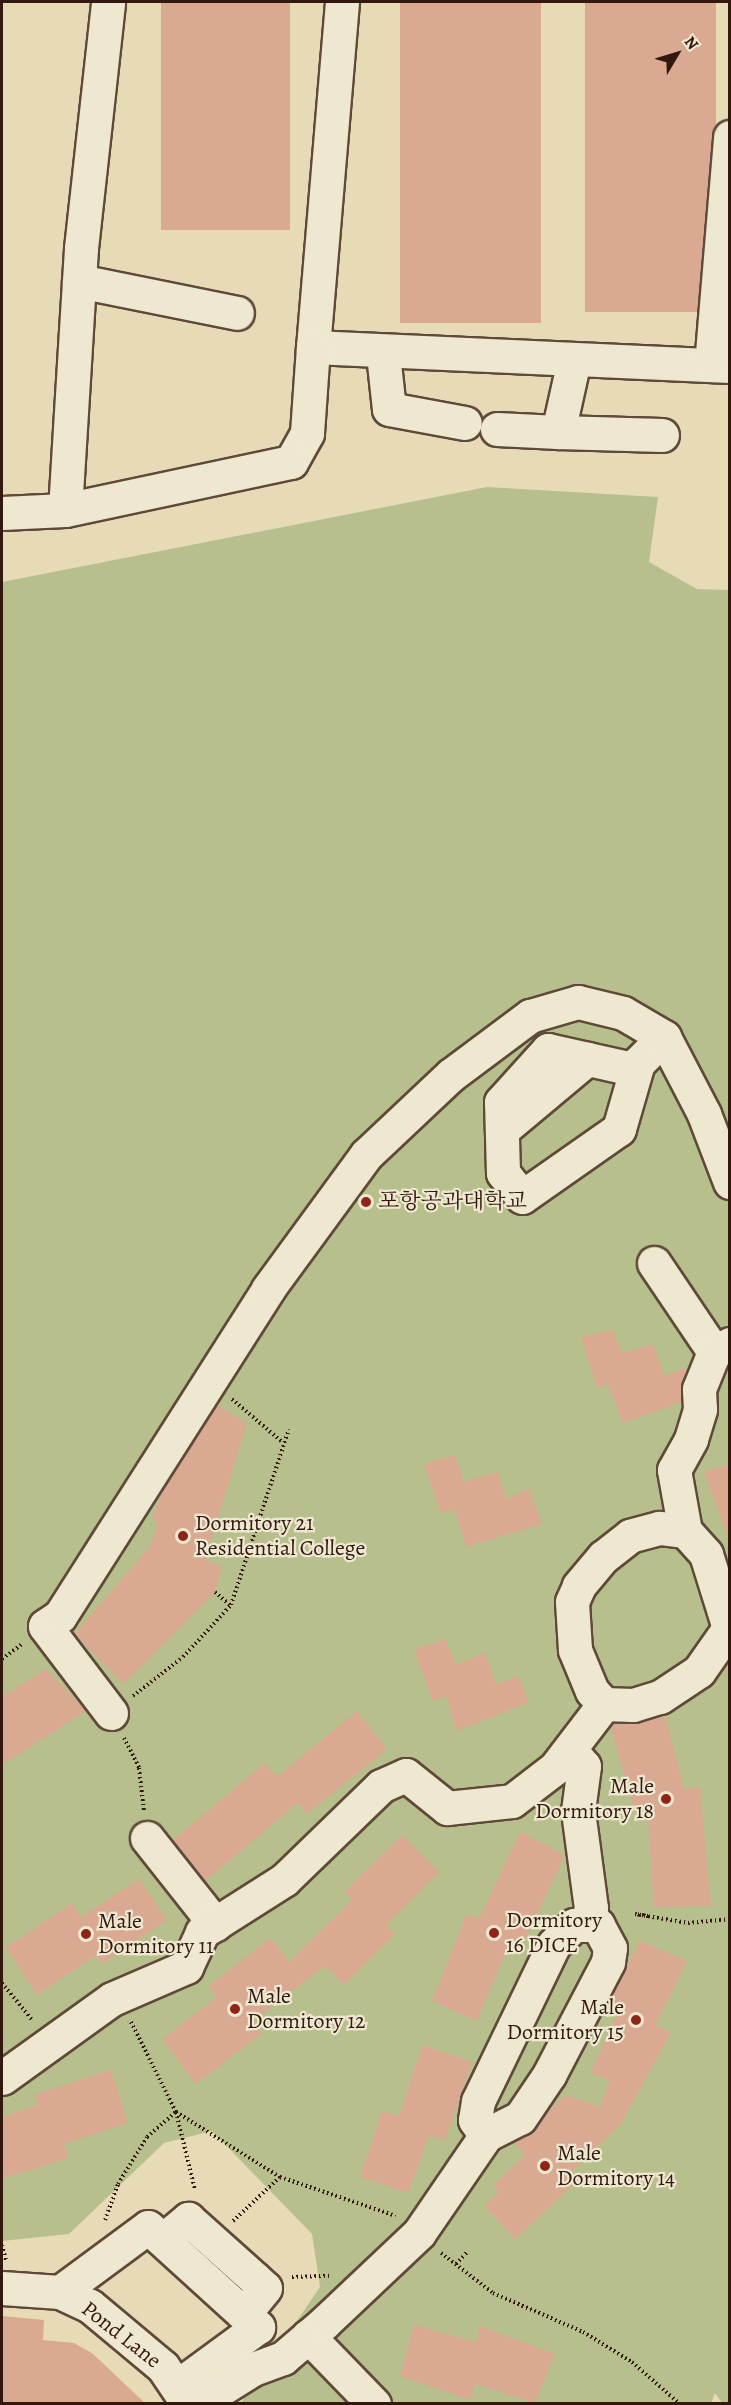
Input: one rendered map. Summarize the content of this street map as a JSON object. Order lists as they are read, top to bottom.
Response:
{
  "streets": {
    "lane": ["Pond Lane"]
  },
  "places": [
    "포항공과대학교",
    "Dormitory 21 Residential College",
    "Male Dormitory 18",
    "Dormitory 16 DICE",
    "Male Dormitory 11",
    "Male Dormitory 12",
    "Male Dormitory 15",
    "Male Dormitory 14"
  ],
  "north": "top right"
}
